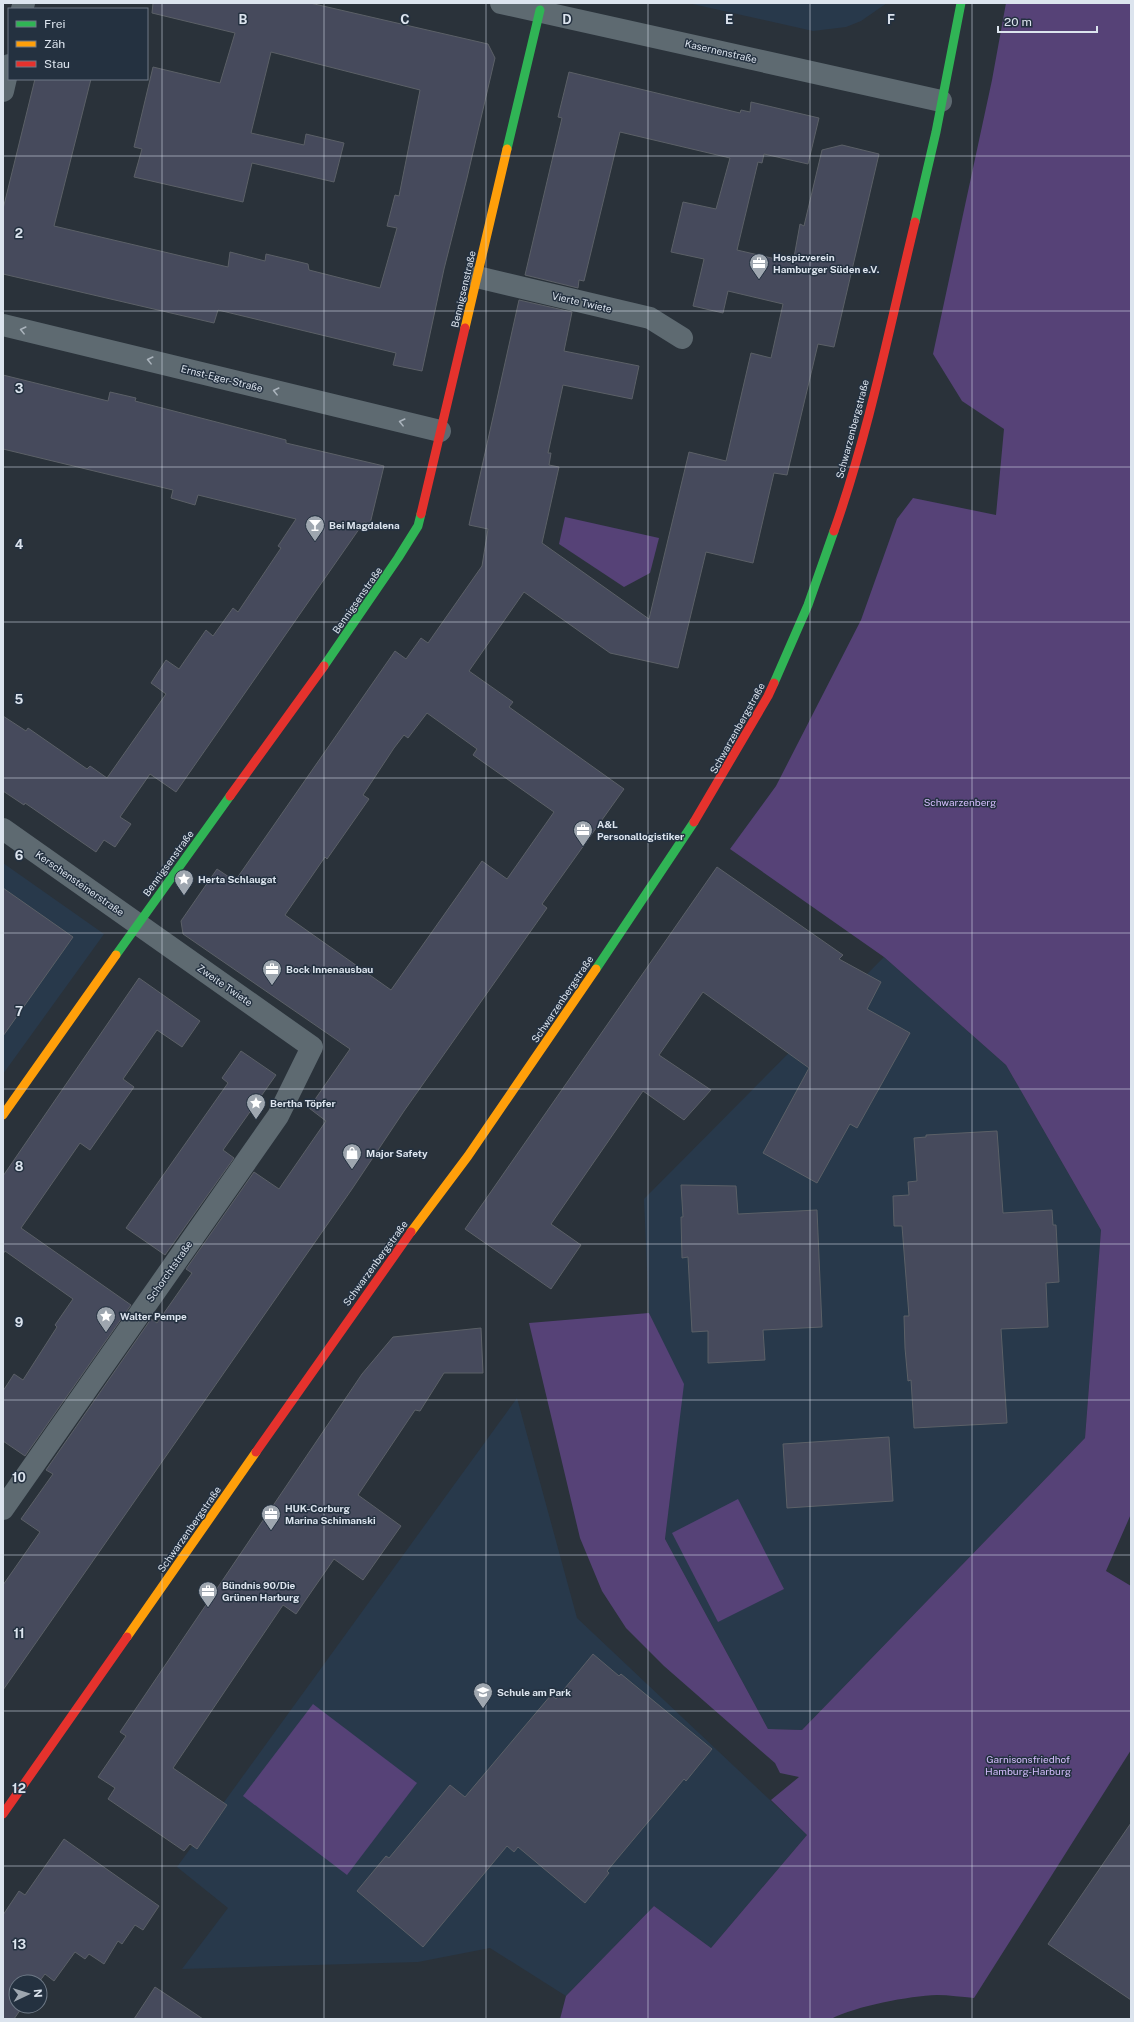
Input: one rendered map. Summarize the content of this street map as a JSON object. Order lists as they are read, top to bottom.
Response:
{
  "streets": {
    "street": [
      "Kasernenstraße",
      "Bennigsenstraße",
      "Vierte Twiete",
      "Ernst-Eger-Straße",
      "Schwarzenbergstraße",
      "Kerschensteinerstraße",
      "Zweite Twiete",
      "Schorchtstraße"
    ]
  },
  "crossings": [
    ["Kasernenstraße", "Bennigsenstraße"],
    ["Kasernenstraße", "Schwarzenbergstraße"],
    ["Bennigsenstraße", "Vierte Twiete"],
    ["Bennigsenstraße", "Ernst-Eger-Straße"],
    ["Bennigsenstraße", "Kerschensteinerstraße"],
    ["Bennigsenstraße", "Zweite Twiete"],
    ["Kerschensteinerstraße", "Zweite Twiete"],
    ["Zweite Twiete", "Schorchtstraße"]
  ],
  "one_way": ["Ernst-Eger-Straße"],
  "parks": ["Schwarzenberg", "Garnisonsfriedhof Hamburg-Harburg"],
  "places": {
    "office": [
      "Hospizverein Hamburger Süden e.V.",
      "A&L Personallogistiker",
      "Bock Innenausbau",
      "HUK-Corburg Marina Schimanski",
      "Bündnis 90/Die Grünen Harburg"
    ],
    "bar": ["Bei Magdalena"],
    "place": ["Herta Schlaugat", "Bertha Töpfer", "Walter Pempe"],
    "shop": ["Major Safety"],
    "school or university": ["Schule am Park"]
  },
  "legend": ["Frei", "Zäh", "Stau"],
  "scale_bar": "20 m",
  "north": "right",
  "grid": {
    "columns": [
      "B",
      "C",
      "D",
      "E",
      "F"
    ],
    "rows": [
      "2",
      "3",
      "4",
      "5",
      "6",
      "7",
      "8",
      "9",
      "10",
      "11",
      "12",
      "13"
    ]
  }
}
